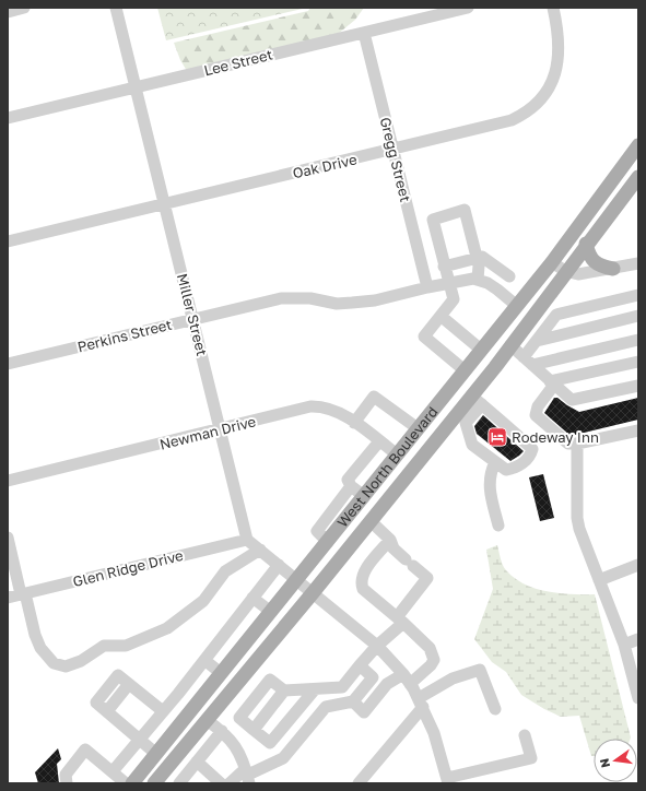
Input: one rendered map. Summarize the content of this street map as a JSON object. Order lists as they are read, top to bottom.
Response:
{
  "streets": {
    "main road": ["West North Boulevard"],
    "street": [
      "Lee Street",
      "Gregg Street",
      "Oak Drive",
      "Miller Street",
      "Perkins Street",
      "Newman Drive",
      "Glen Ridge Drive"
    ]
  },
  "crossings": [
    ["Lee Street", "Gregg Street"],
    ["Lee Street", "Miller Street"],
    ["Gregg Street", "Oak Drive"],
    ["Gregg Street", "Perkins Street"],
    ["Oak Drive", "Miller Street"],
    ["Miller Street", "Perkins Street"],
    ["Miller Street", "Newman Drive"],
    ["Miller Street", "Glen Ridge Drive"],
    ["Newman Drive", "West North Boulevard"]
  ],
  "places": {
    "hotel": ["Rodeway Inn"]
  },
  "north": "left"
}
